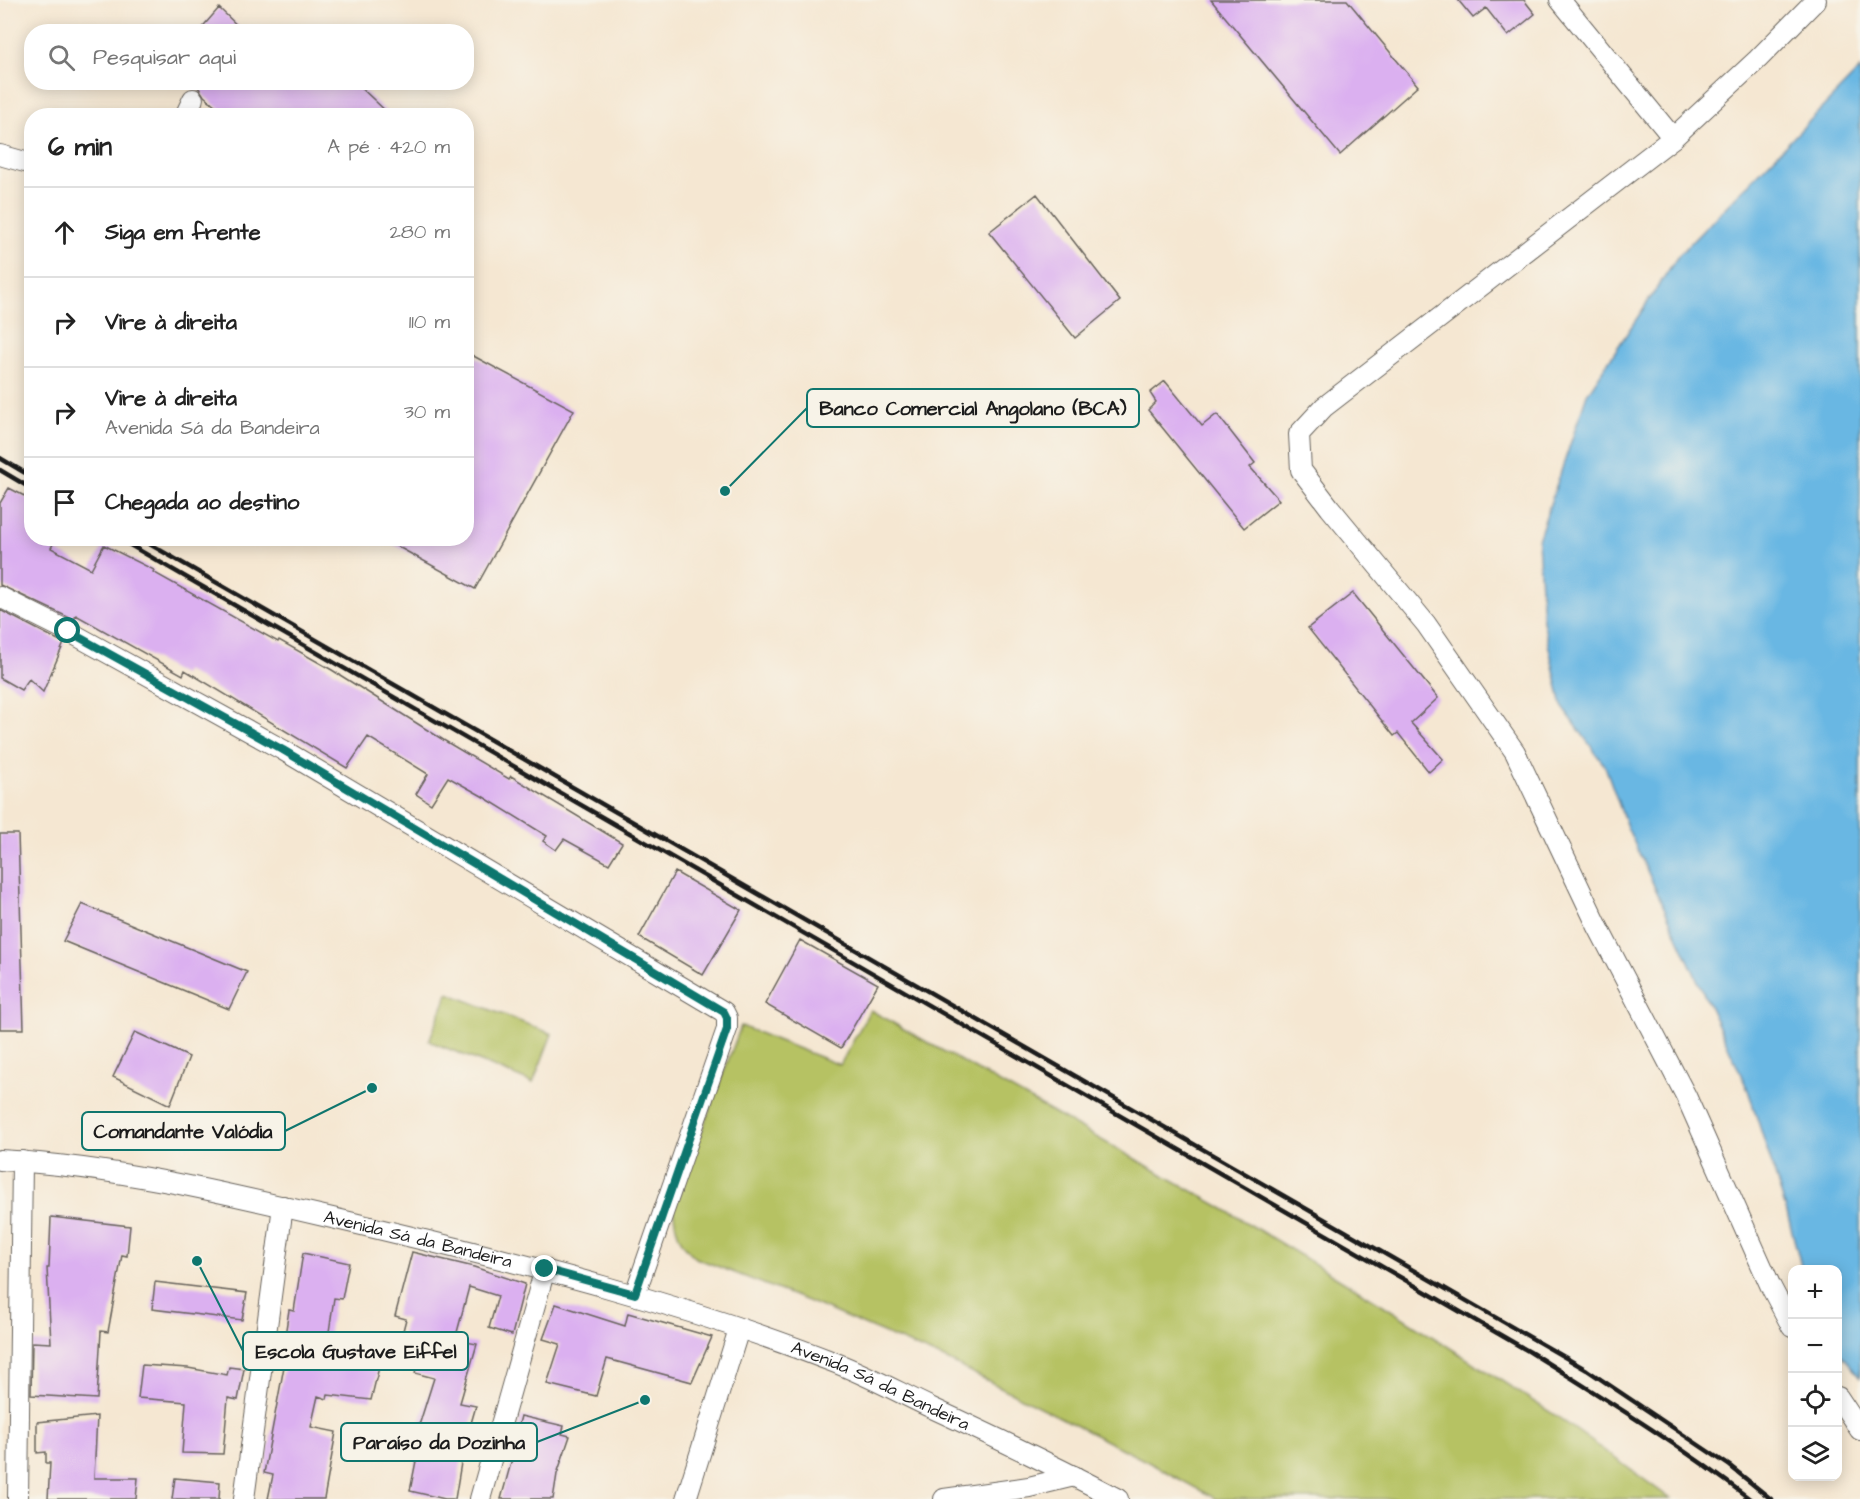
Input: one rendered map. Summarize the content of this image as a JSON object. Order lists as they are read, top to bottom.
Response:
{
  "streets": {
    "street": ["Avenida Sá da Bandeira"]
  },
  "places": [
    "Banco Comercial Angolano (BCA)",
    "Comandante Valódia",
    "Escola Gustave Eiffel",
    "Paraíso da Dozinha"
  ],
  "page": {
    "search": "Pesquisar aqui",
    "heading": ["6 min", "A pé · 420 m"],
    "list": [
      ["Siga em frente", "280 m"],
      ["Vire à direita", "110 m"],
      ["Vire à direita", "Avenida Sá da Bandeira", "30 m"],
      "Chegada ao destino"
    ],
    "map_buttons": ["+", "−"]
  }
}
